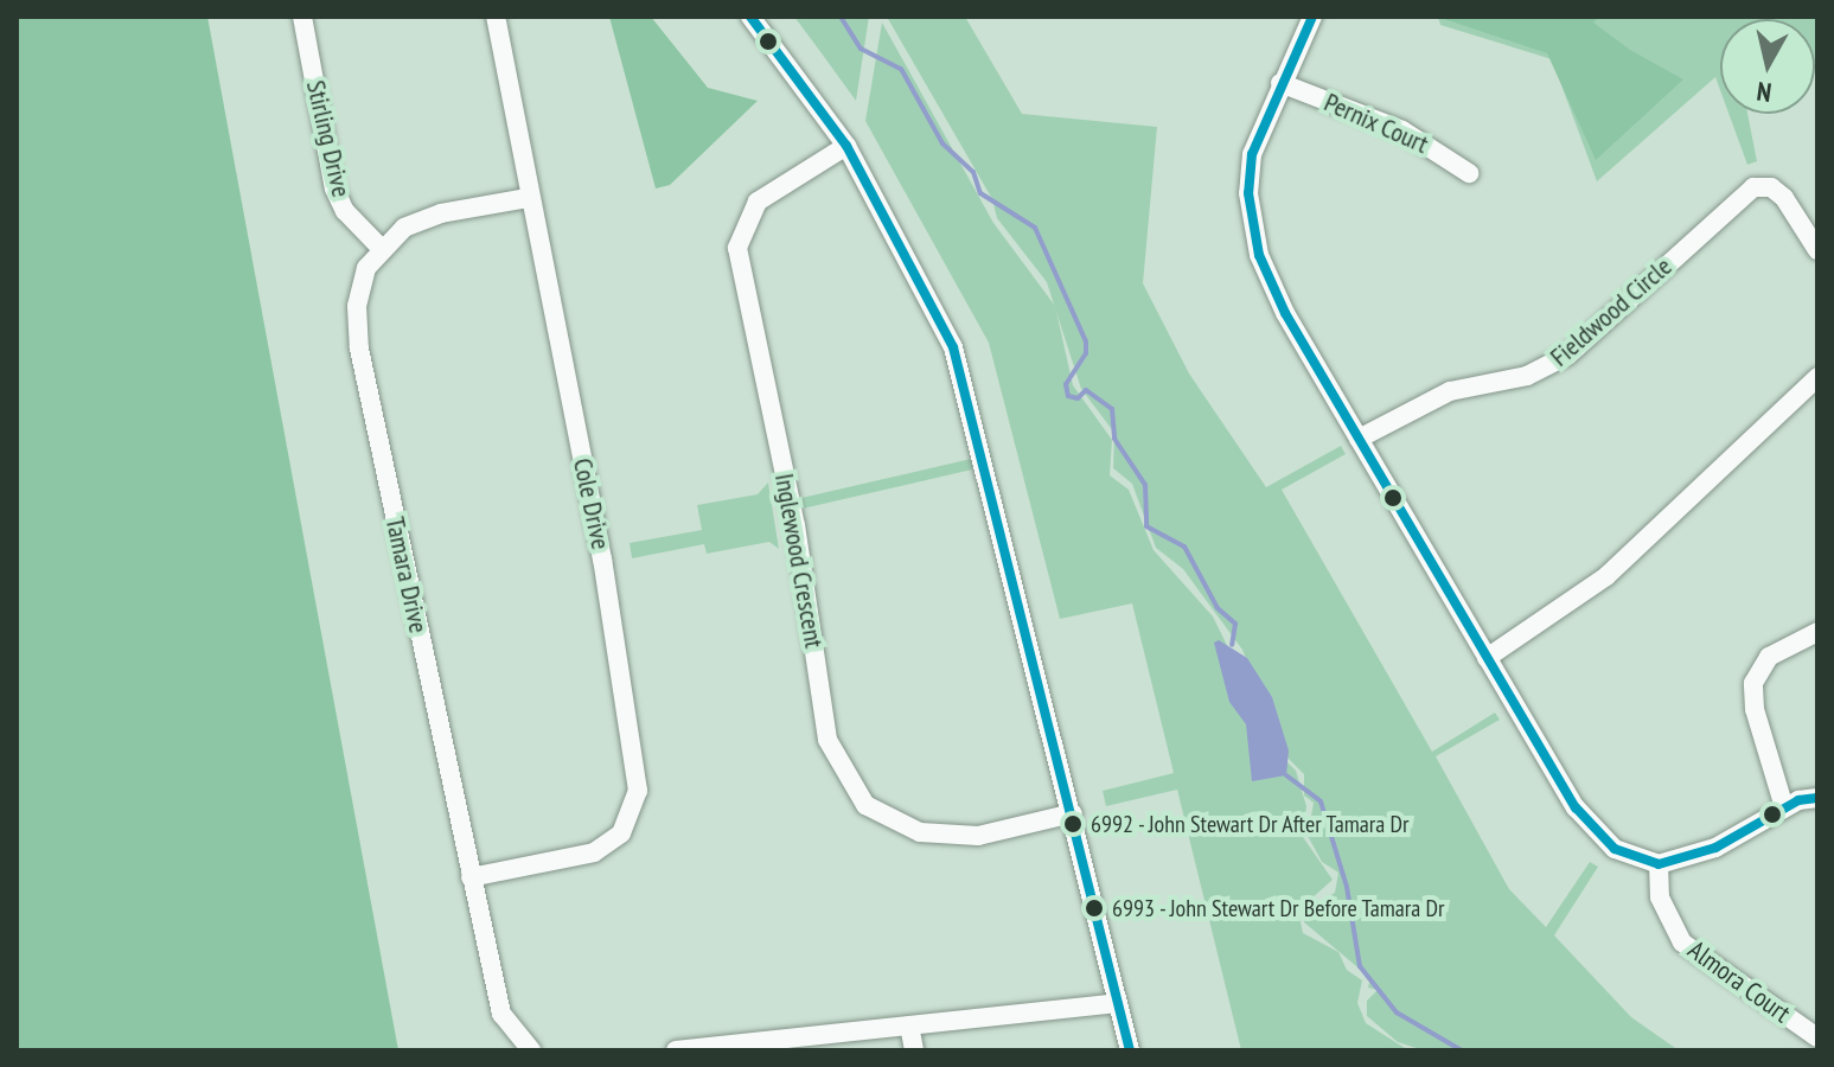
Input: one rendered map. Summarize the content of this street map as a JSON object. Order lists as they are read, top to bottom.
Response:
{
  "streets": {
    "street": [
      "Pernix Court",
      "Stirling Drive",
      "Fieldwood Circle",
      "Cole Drive",
      "Inglewood Crescent",
      "Tamara Drive",
      "Almora Court"
    ]
  },
  "crossings": [
    ["Stirling Drive", "Tamara Drive"],
    ["Cole Drive", "Tamara Drive"]
  ],
  "places": ["6992 - John Stewart Dr After Tamara Dr", "6993 - John Stewart Dr Before Tamara Dr"],
  "north": "bottom"
}
